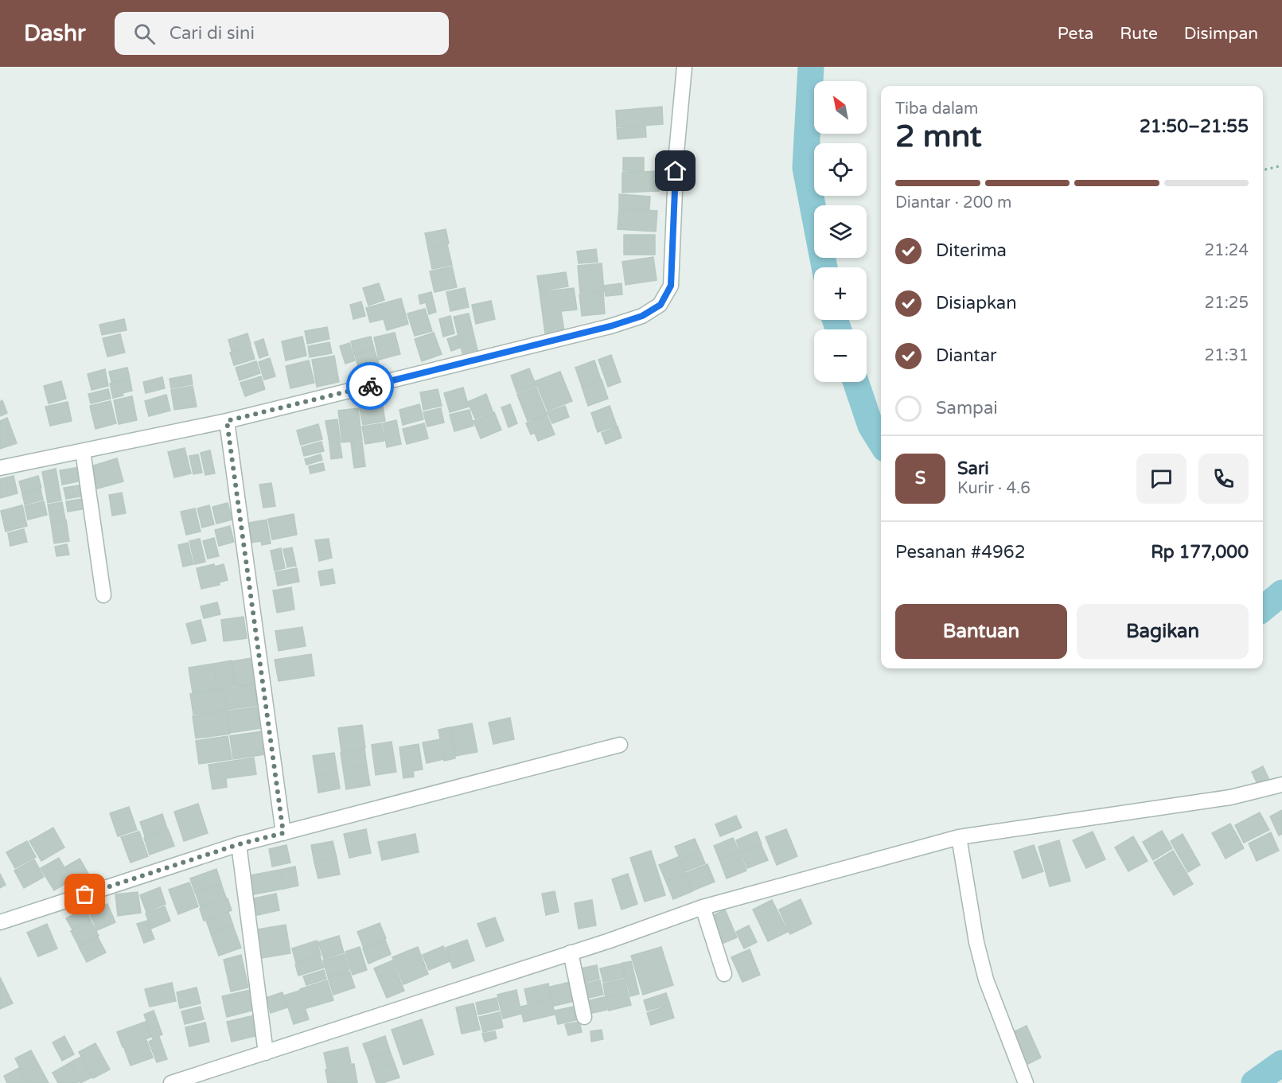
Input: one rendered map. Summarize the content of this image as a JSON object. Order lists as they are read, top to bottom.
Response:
{
  "north": "top left",
  "page": {
    "header": "Dashr",
    "search": "Cari di sini",
    "nav": ["Peta", "Rute", "Disimpan"],
    "map_buttons": ["+", "−"],
    "heading": ["2 mnt", "Tiba dalam", "21:50–21:55"],
    "panel": [
      "Sari",
      "Kurir · 4.6",
      "Pesanan #4962",
      "Rp 177,000"
    ],
    "bar": "Diantar · 200 m",
    "list": [
      ["Diterima", "21:24"],
      ["Disiapkan", "21:25"],
      ["Diantar", "21:31"],
      "Sampai"
    ],
    "round": "S",
    "buttons": ["Bantuan", "Bagikan"]
  }
}
